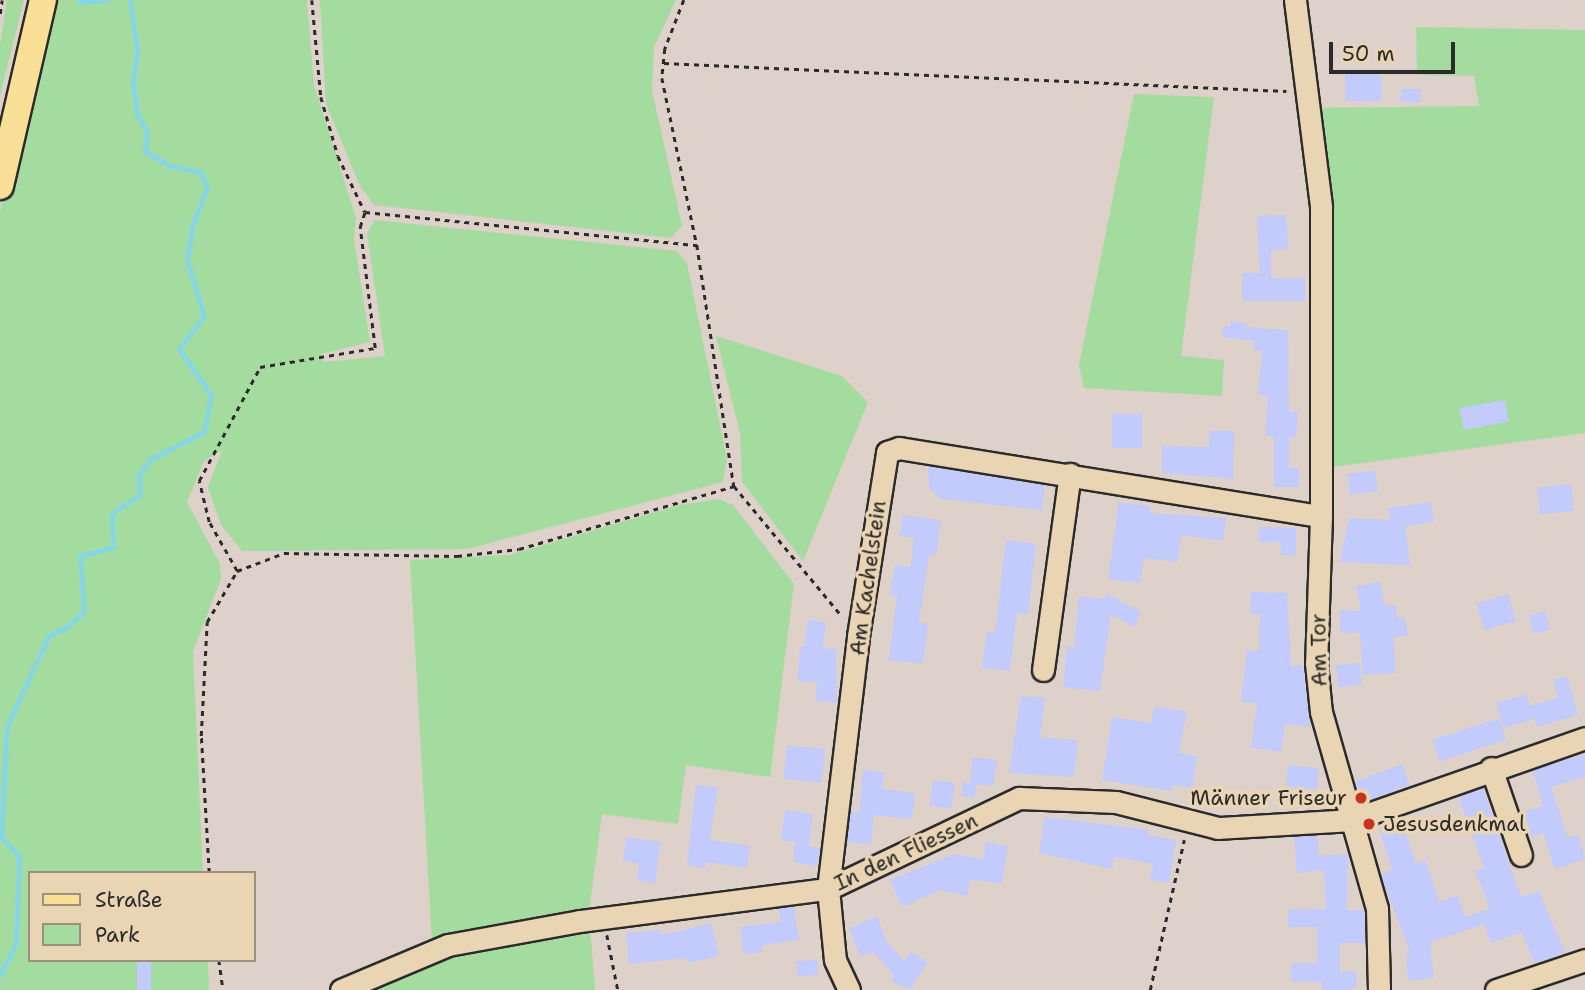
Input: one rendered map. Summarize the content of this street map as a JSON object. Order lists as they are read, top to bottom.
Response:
{
  "streets": {
    "street": ["Am Kachelstein", "Am Tor", "In den Fliessen"]
  },
  "crossings": [
    ["Am Kachelstein", "Am Tor"],
    ["Am Kachelstein", "In den Fliessen"],
    ["Am Tor", "In den Fliessen"]
  ],
  "places": ["Männer Friseur", "Jesusdenkmal"],
  "legend": ["Straße", "Park"],
  "scale_bar": "50 m"
}
